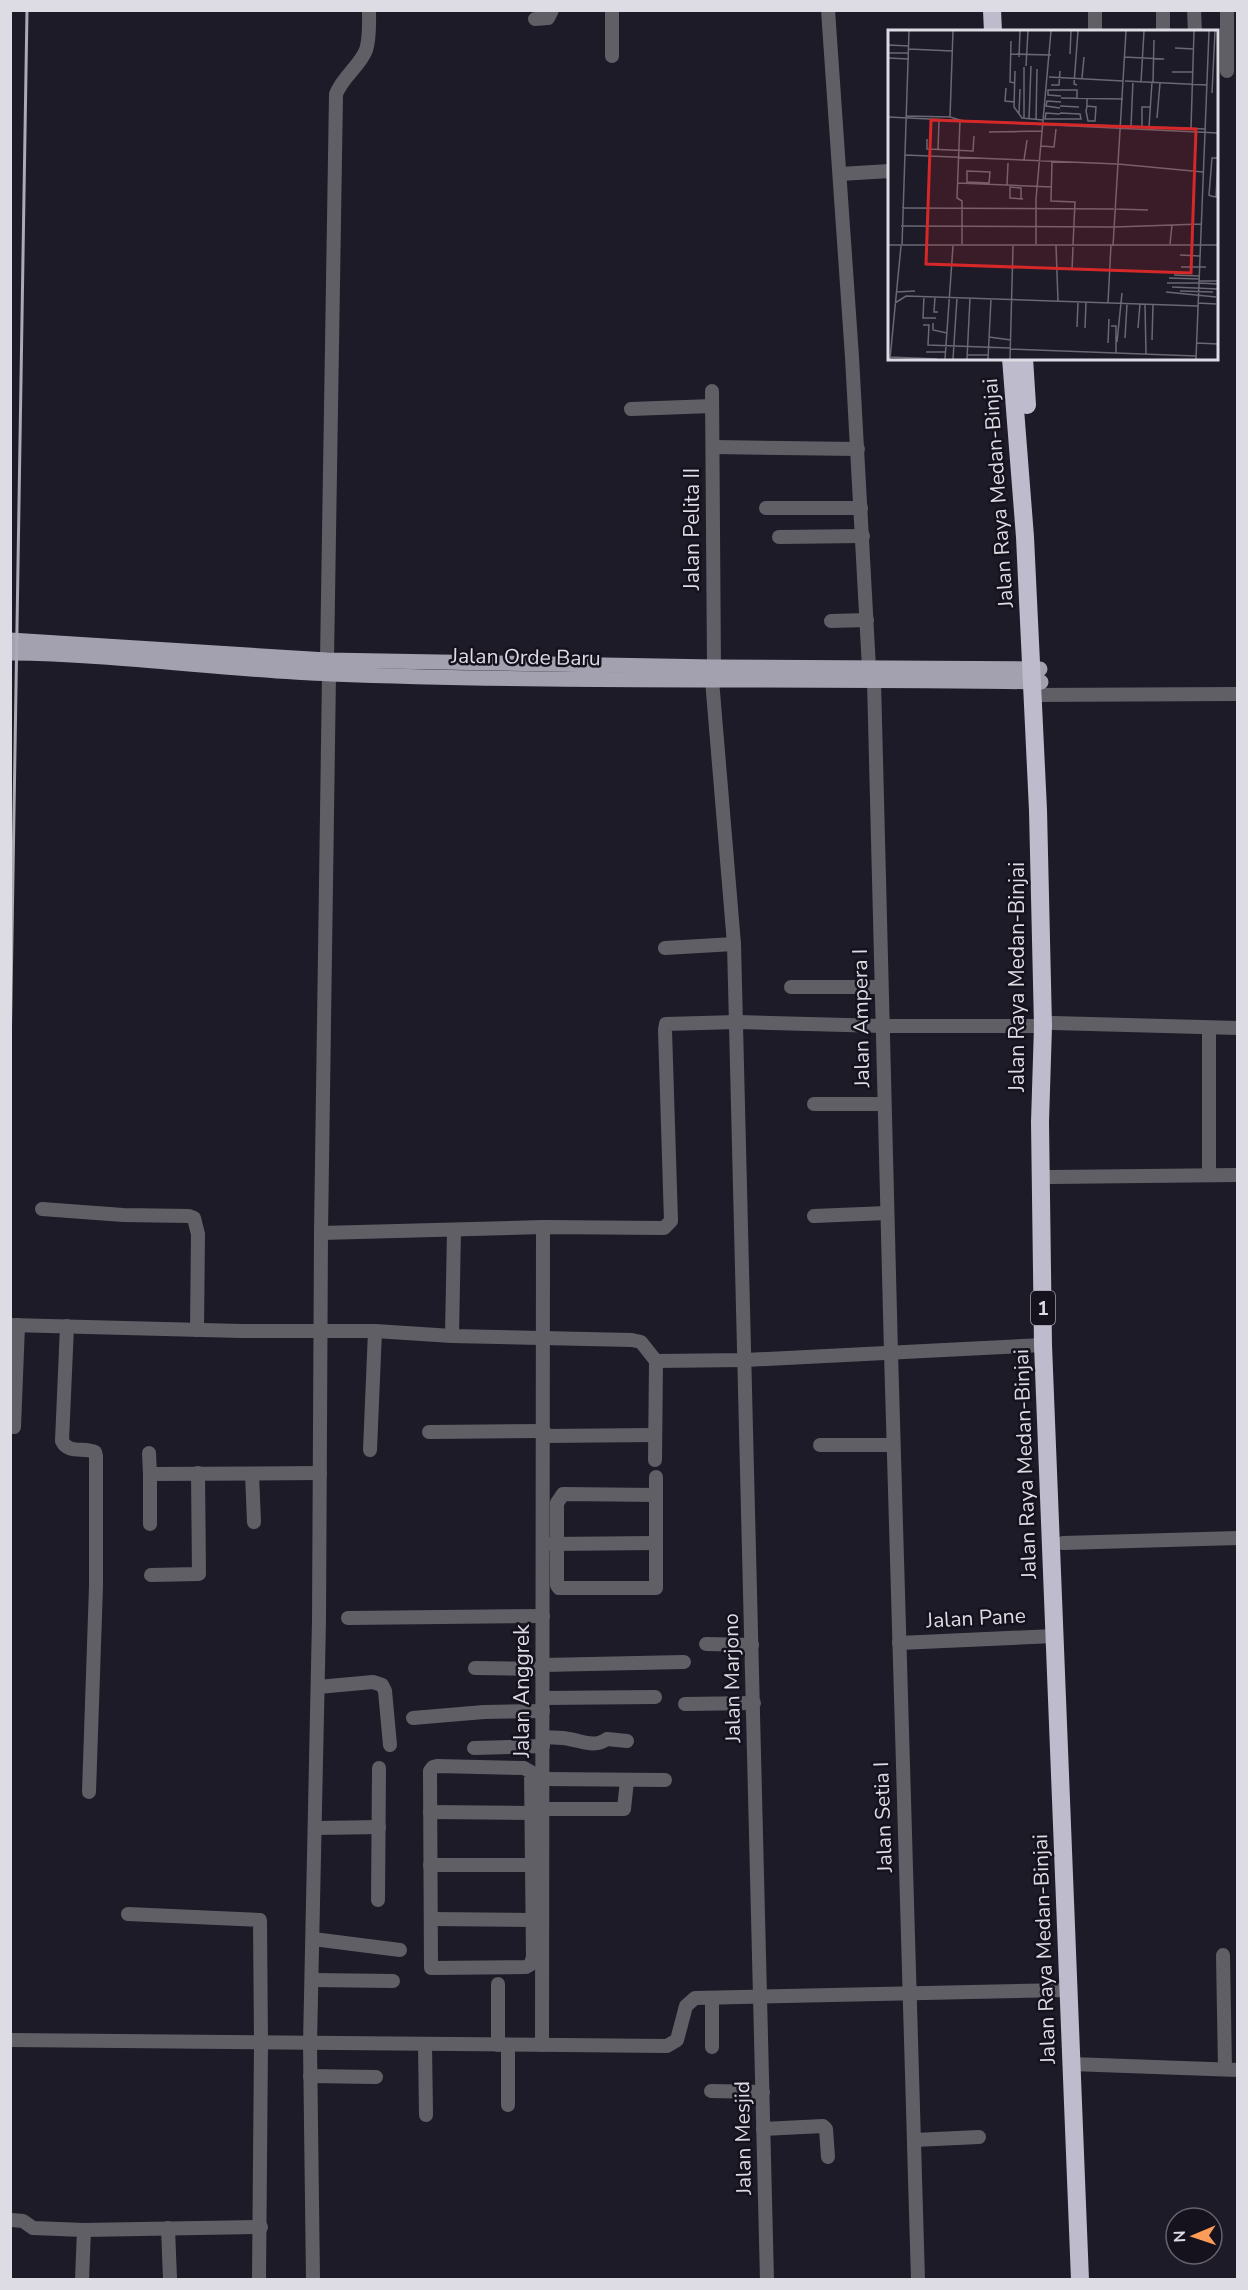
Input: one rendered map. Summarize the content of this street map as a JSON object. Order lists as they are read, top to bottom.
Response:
{
  "streets": {
    "highway": ["Jalan Raya Medan-Binjai", "1"],
    "main road": ["Jalan Orde Baru"],
    "street": [
      "Jalan Pelita II",
      "Jalan Ampera I",
      "Jalan Pane",
      "Jalan Marjono",
      "Jalan Anggrek",
      "Jalan Setia I",
      "Jalan Mesjid"
    ]
  },
  "crossings": [
    ["Jalan Raya Medan-Binjai", "Jalan Orde Baru"],
    ["Jalan Raya Medan-Binjai", "Jalan Pane"],
    ["Jalan Pelita II", "Jalan Orde Baru"],
    ["Jalan Pelita II", "Jalan Marjono"],
    ["Jalan Orde Baru", "Jalan Ampera I"],
    ["Jalan Ampera I", "Jalan Setia I"],
    ["Jalan Pane", "Jalan Setia I"],
    ["Jalan Marjono", "Jalan Mesjid"]
  ],
  "north": "left"
}
